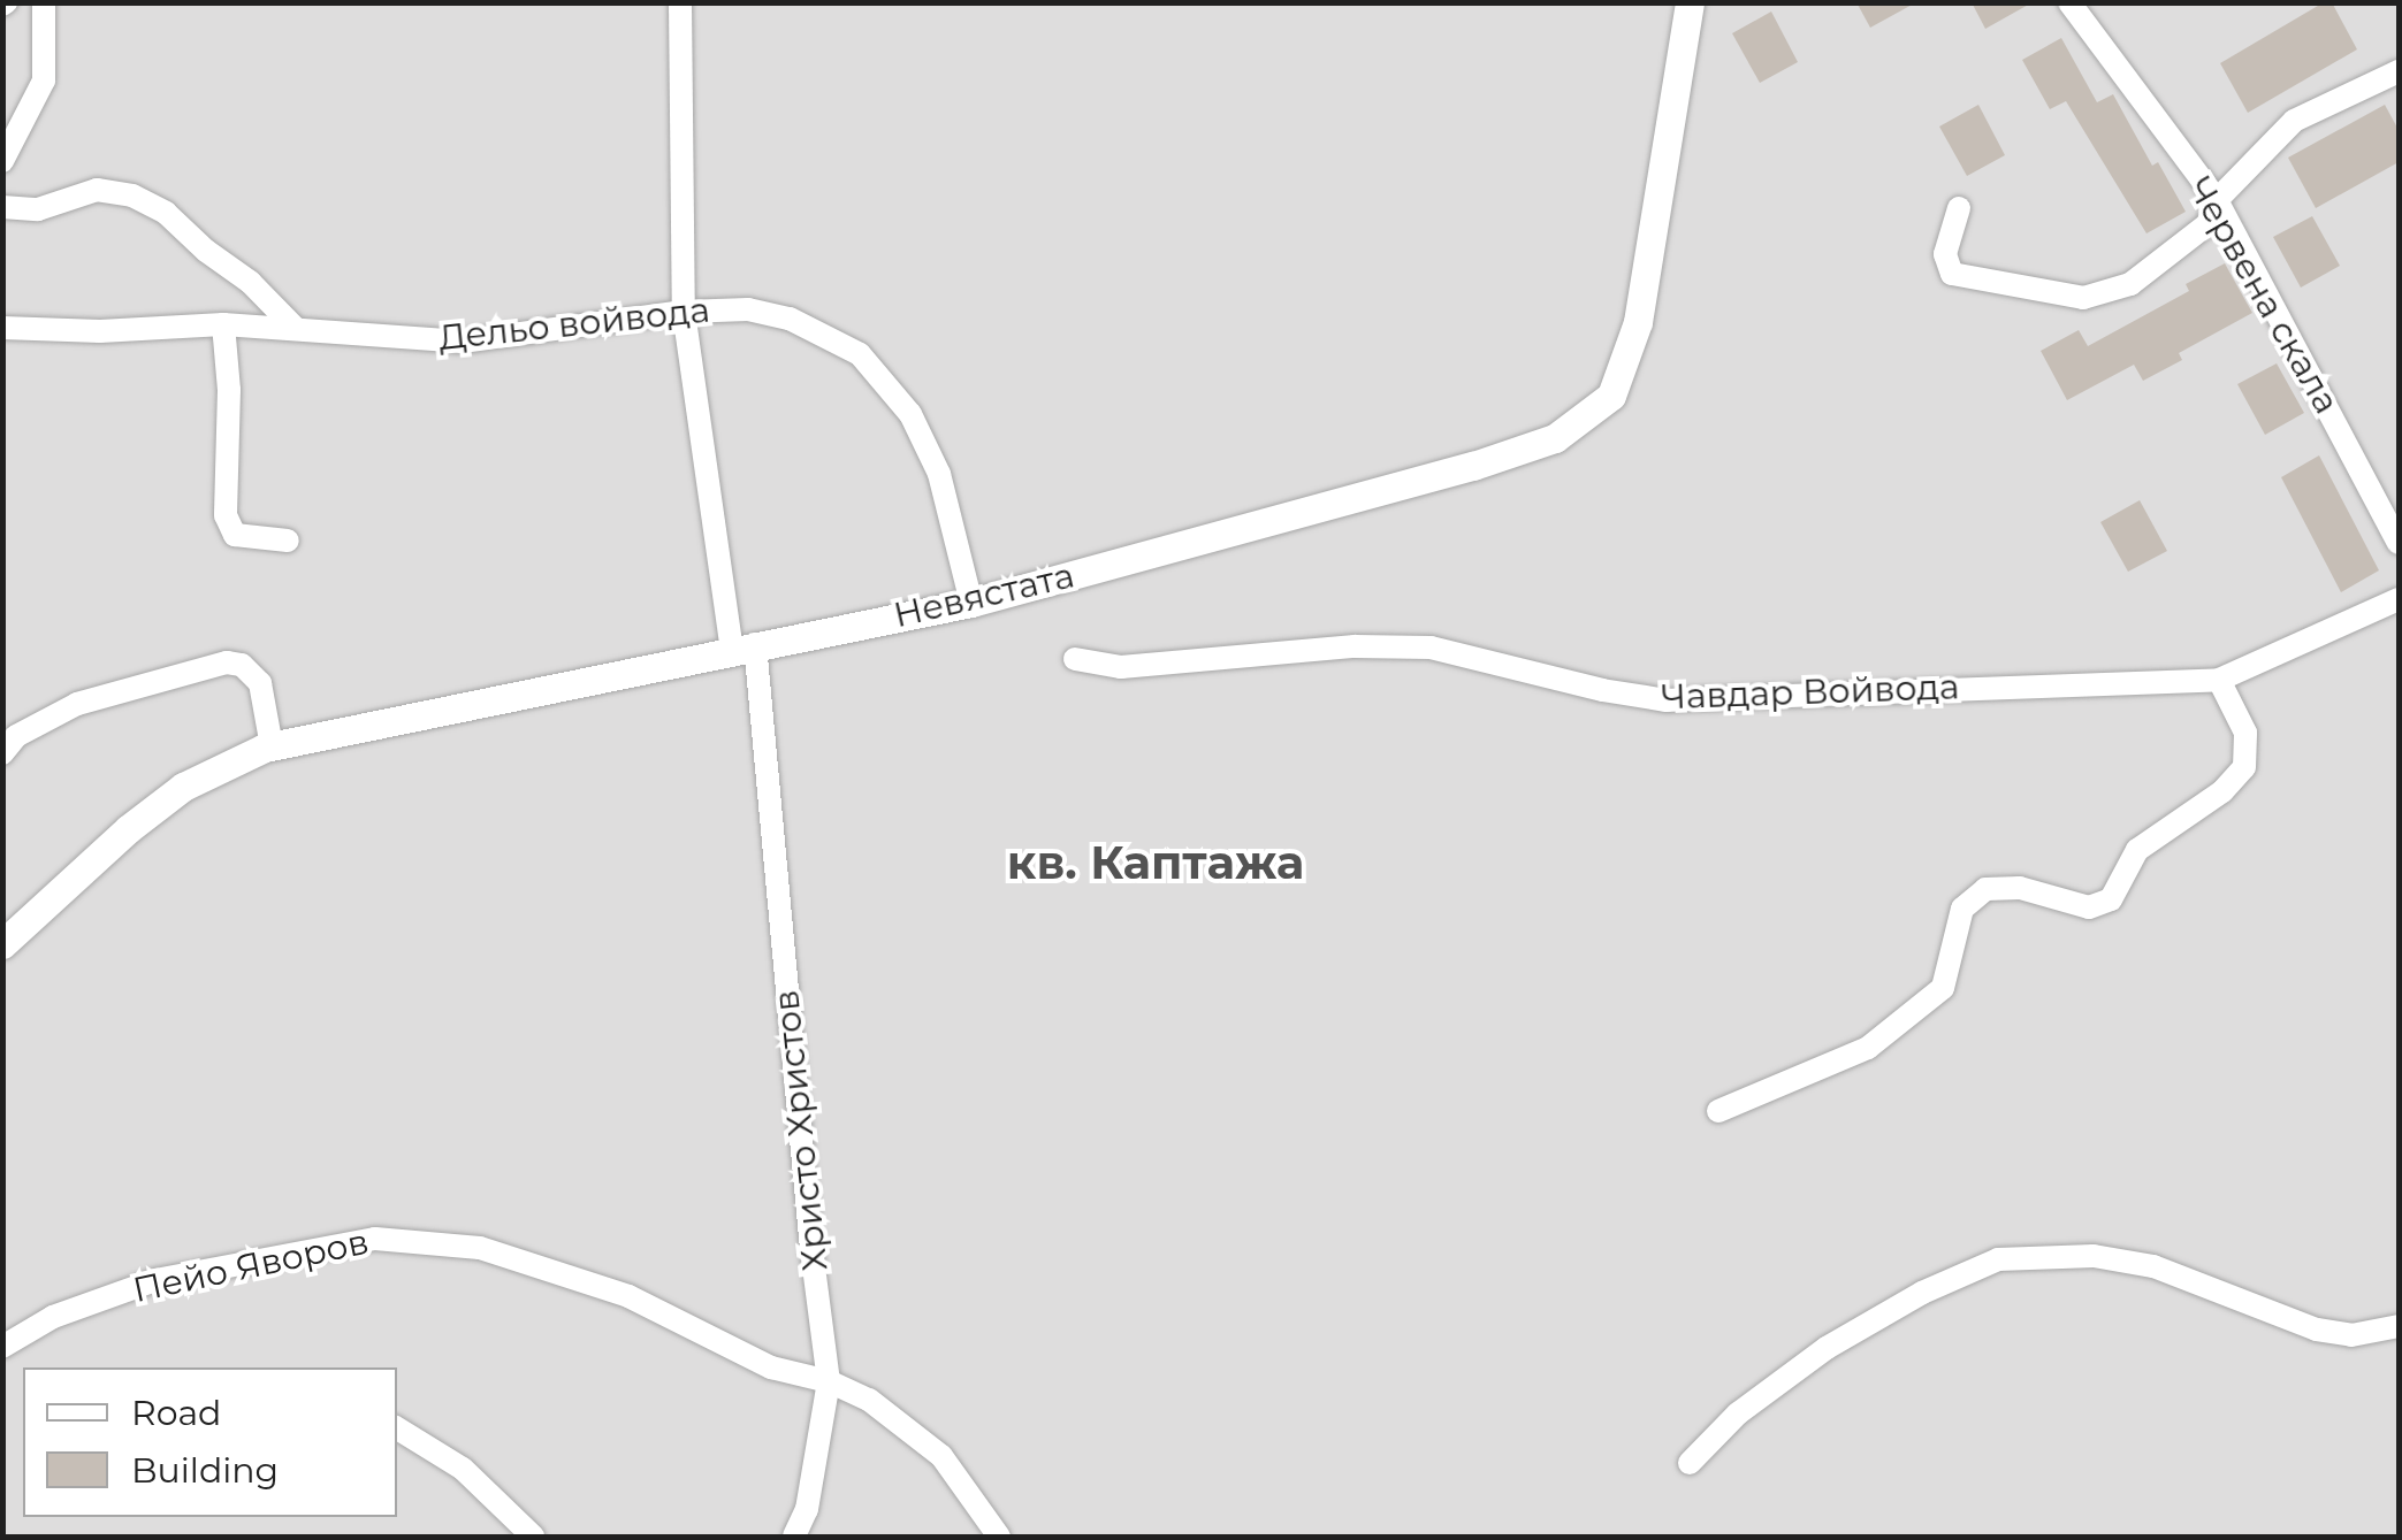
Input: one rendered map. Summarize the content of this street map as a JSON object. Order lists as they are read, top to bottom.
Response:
{
  "streets": {
    "street": [
      "Червена скала",
      "Дельо войвода",
      "Невястата",
      "Чавдар Войвода",
      "Христо Христов",
      "Пейо Яворов"
    ]
  },
  "crossings": [
    ["Дельо войвода", "Невястата"],
    ["Дельо войвода", "Христо Христов"],
    ["Невястата", "Христо Христов"],
    ["Христо Христов", "Пейо Яворов"]
  ],
  "districts": ["кв. Каптажа"],
  "legend": ["Road", "Building"]
}
